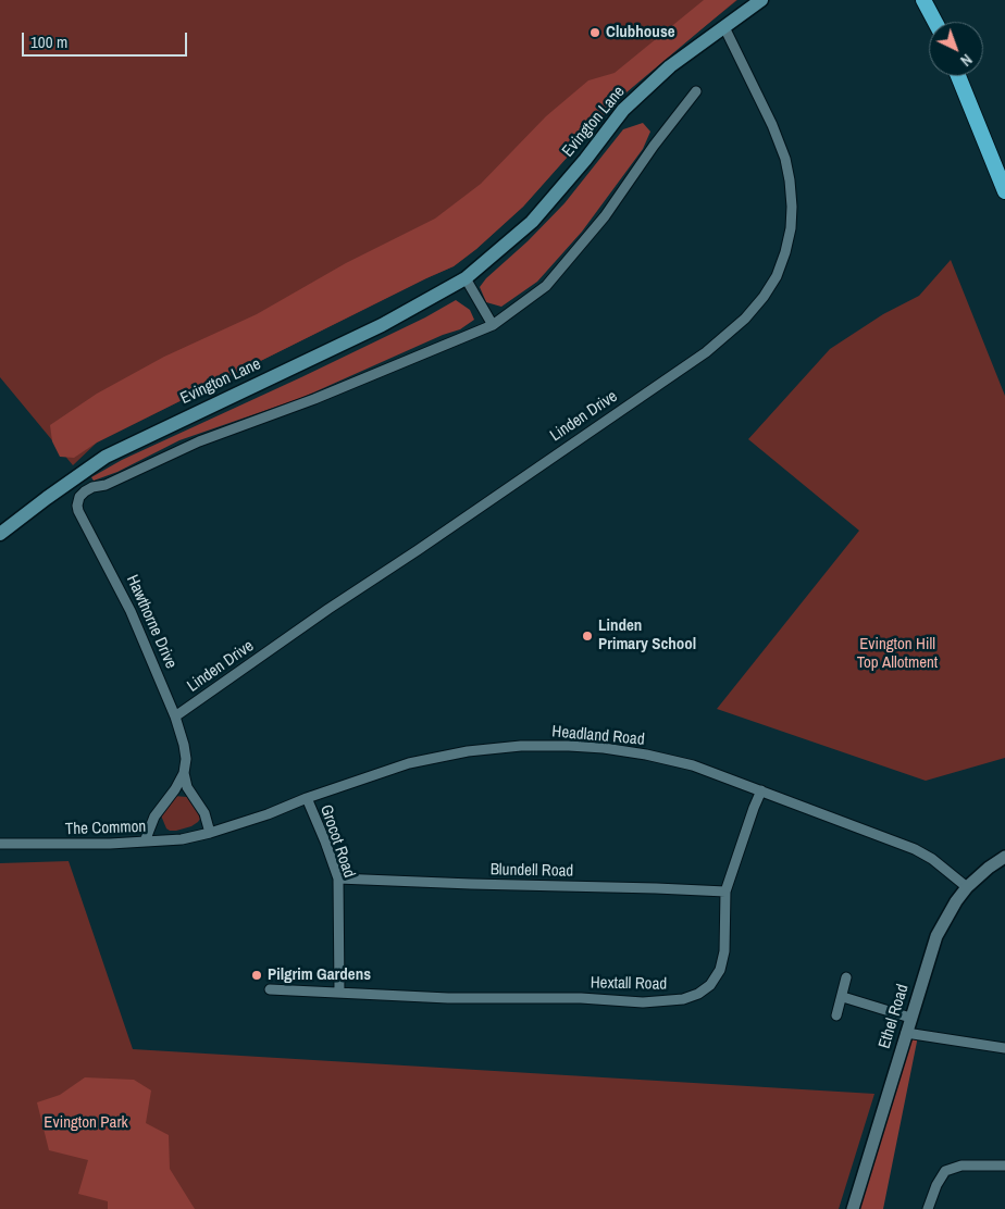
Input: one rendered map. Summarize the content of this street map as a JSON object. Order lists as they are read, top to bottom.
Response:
{
  "streets": {
    "main road": ["Evington Lane"],
    "street": [
      "Linden Drive",
      "Hawthorne Drive",
      "Headland Road",
      "The Common",
      "Grocot Road",
      "Blundell Road",
      "Hextall Road",
      "Ethel Road"
    ]
  },
  "crossings": [
    ["Evington Lane", "Linden Drive"],
    ["Linden Drive", "Hawthorne Drive"],
    ["Hawthorne Drive", "Headland Road"],
    ["Hawthorne Drive", "The Common"],
    ["Headland Road", "The Common"],
    ["Headland Road", "Grocot Road"],
    ["Headland Road", "Hextall Road"],
    ["Headland Road", "Ethel Road"],
    ["Grocot Road", "Blundell Road"],
    ["Grocot Road", "Hextall Road"],
    ["Blundell Road", "Hextall Road"]
  ],
  "parks": ["Evington Hill Top Allotment", "Evington Park"],
  "places": ["Clubhouse", "Linden Primary School", "Pilgrim Gardens"],
  "scale_bar": "100 m",
  "north": "bottom right"
}
